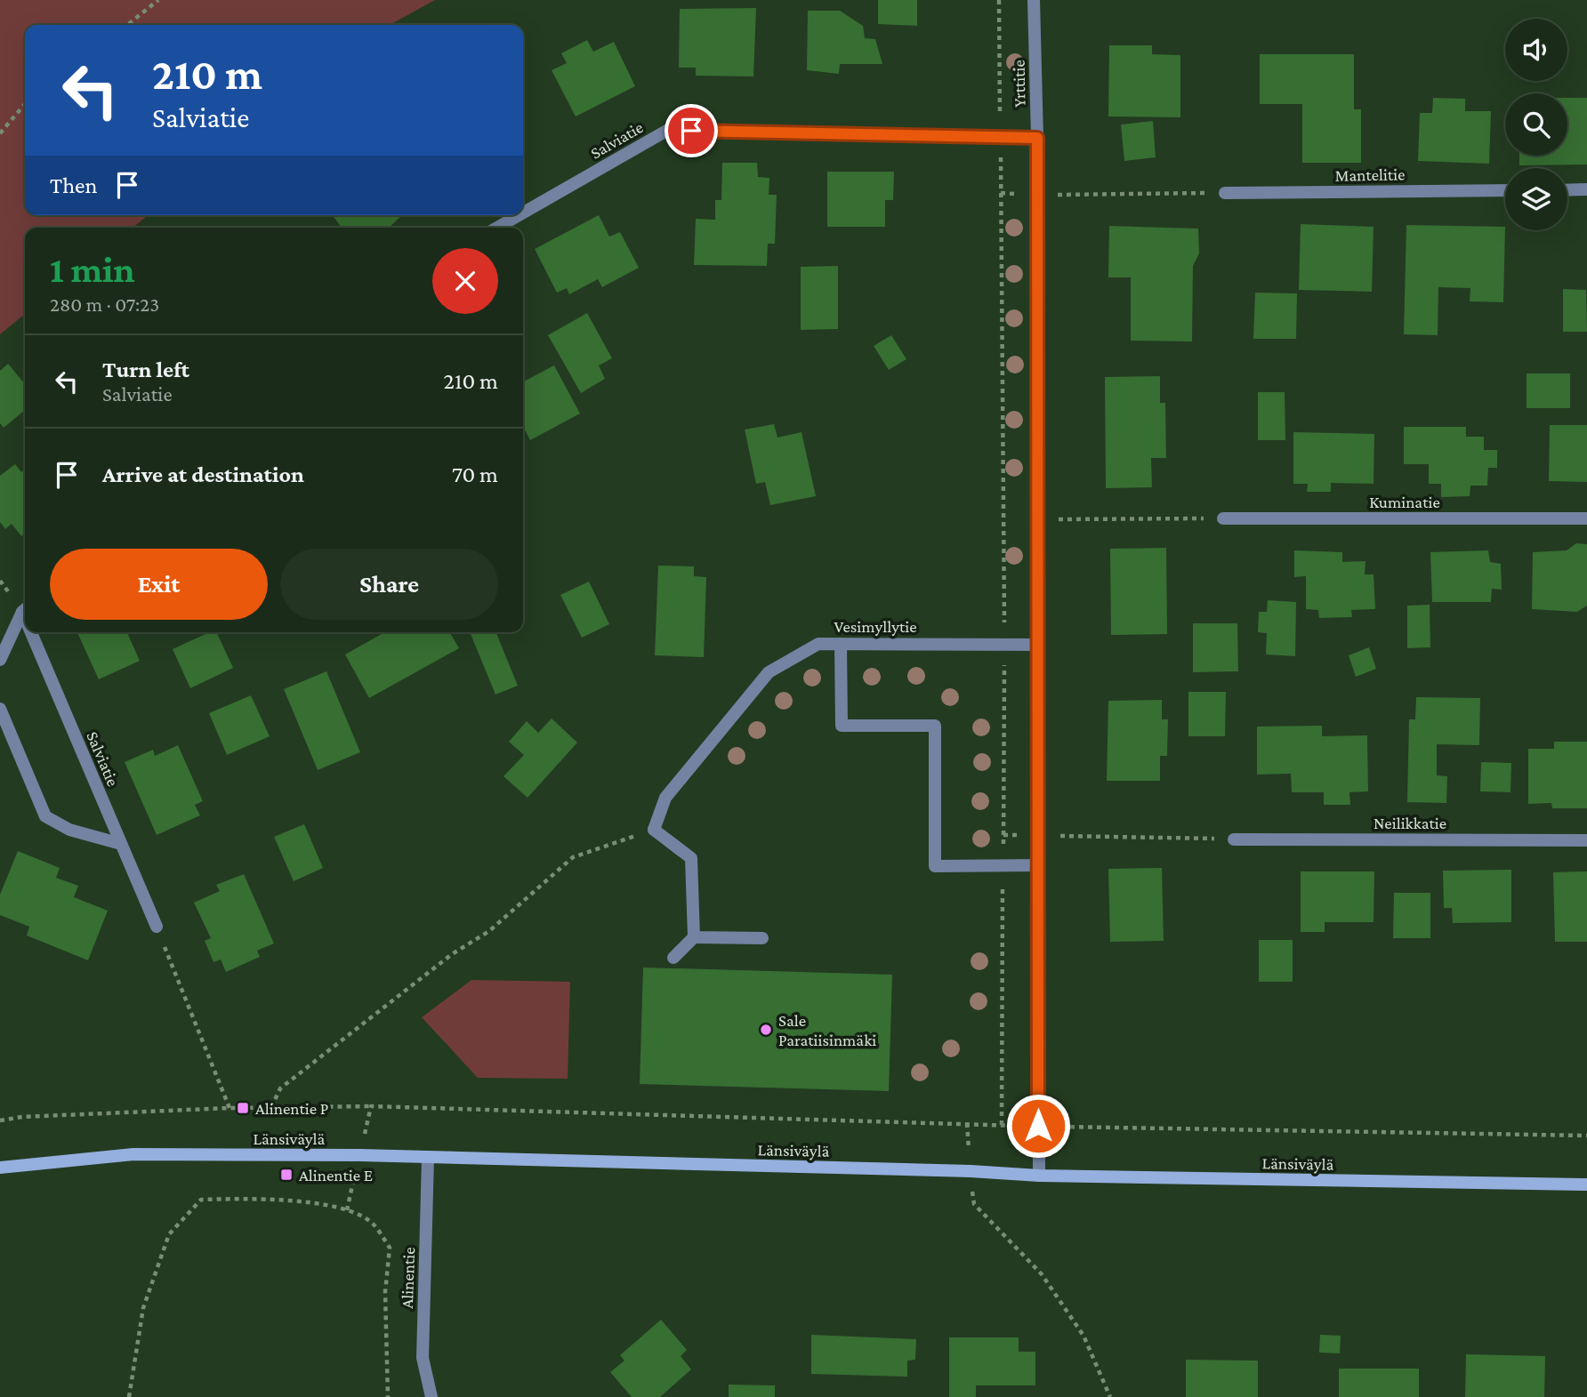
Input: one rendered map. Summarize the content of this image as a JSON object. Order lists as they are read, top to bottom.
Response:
{
  "streets": {
    "main road": ["Länsiväylä"],
    "street": [
      "Yrttitie",
      "Salviatie",
      "Mantelitie",
      "Kuminatie",
      "Vesimyllytie",
      "Neilikkatie",
      "Alinentie"
    ]
  },
  "crossings": [
    ["Yrttitie", "Salviatie"],
    ["Yrttitie", "Vesimyllytie"],
    ["Yrttitie", "Länsiväylä"],
    ["Länsiväylä", "Alinentie"]
  ],
  "places": {
    "other": ["Sale Paratiisinmäki"],
    "transit": ["Alinentie P", "Alinentie E"]
  },
  "page": {
    "turn": ["210 m", "Salviatie"],
    "then": "Then",
    "heading": ["1 min", "280 m · 07:23"],
    "list": [
      {
        "name": "Turn left",
        "note": "Salviatie",
        "value": "210 m"
      },
      {
        "name": "Arrive at destination",
        "value": "70 m"
      }
    ],
    "buttons": ["Exit", "Share"]
  }
}
